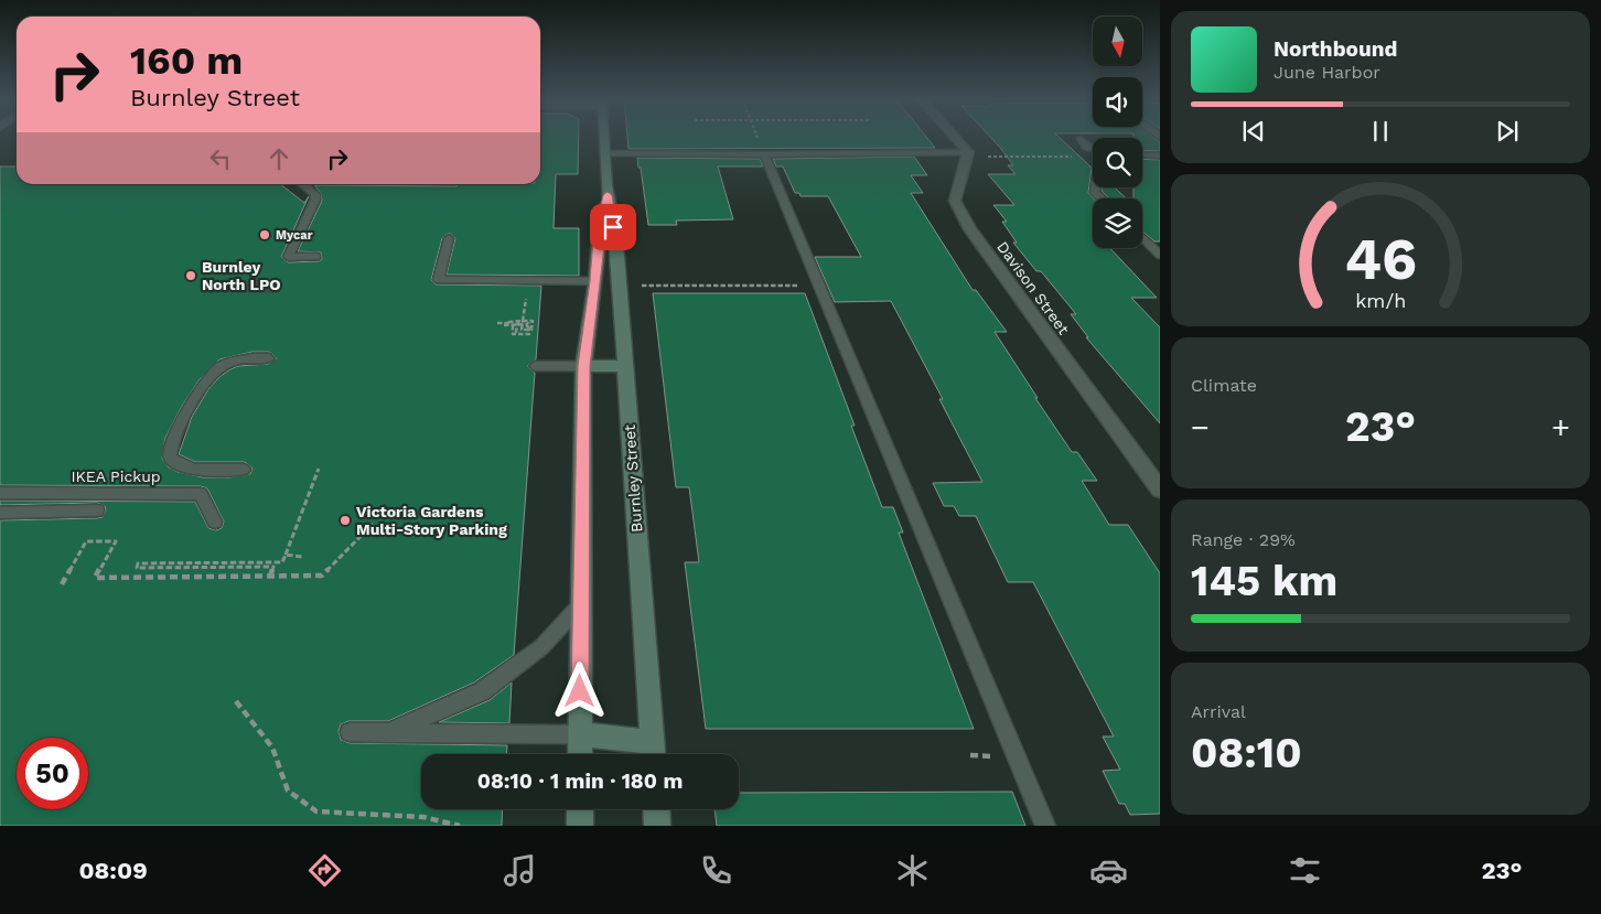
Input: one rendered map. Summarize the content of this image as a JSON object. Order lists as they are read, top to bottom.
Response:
{
  "streets": {
    "main road": ["Burnley Street"],
    "street": ["Davison Street"],
    "lane": ["IKEA Pickup"]
  },
  "places": ["Mycar", "Burnley North LPO", "Victoria Gardens Multi-Story Parking"],
  "north": "bottom",
  "page": {
    "turn": ["160 m", "Burnley Street"],
    "song": ["Northbound", "June Harbor"],
    "tile": [
      "Climate",
      ["Range · 29%", "145 km"],
      ["Arrival", "08:10"]
    ],
    "heat": ["−", "23°", "+"],
    "limit": "50",
    "trip": "08:10 · 1 min · 180 m",
    "tabs": ["08:09", "23°"],
    "gauge": ["46", "km/h"]
  }
}
